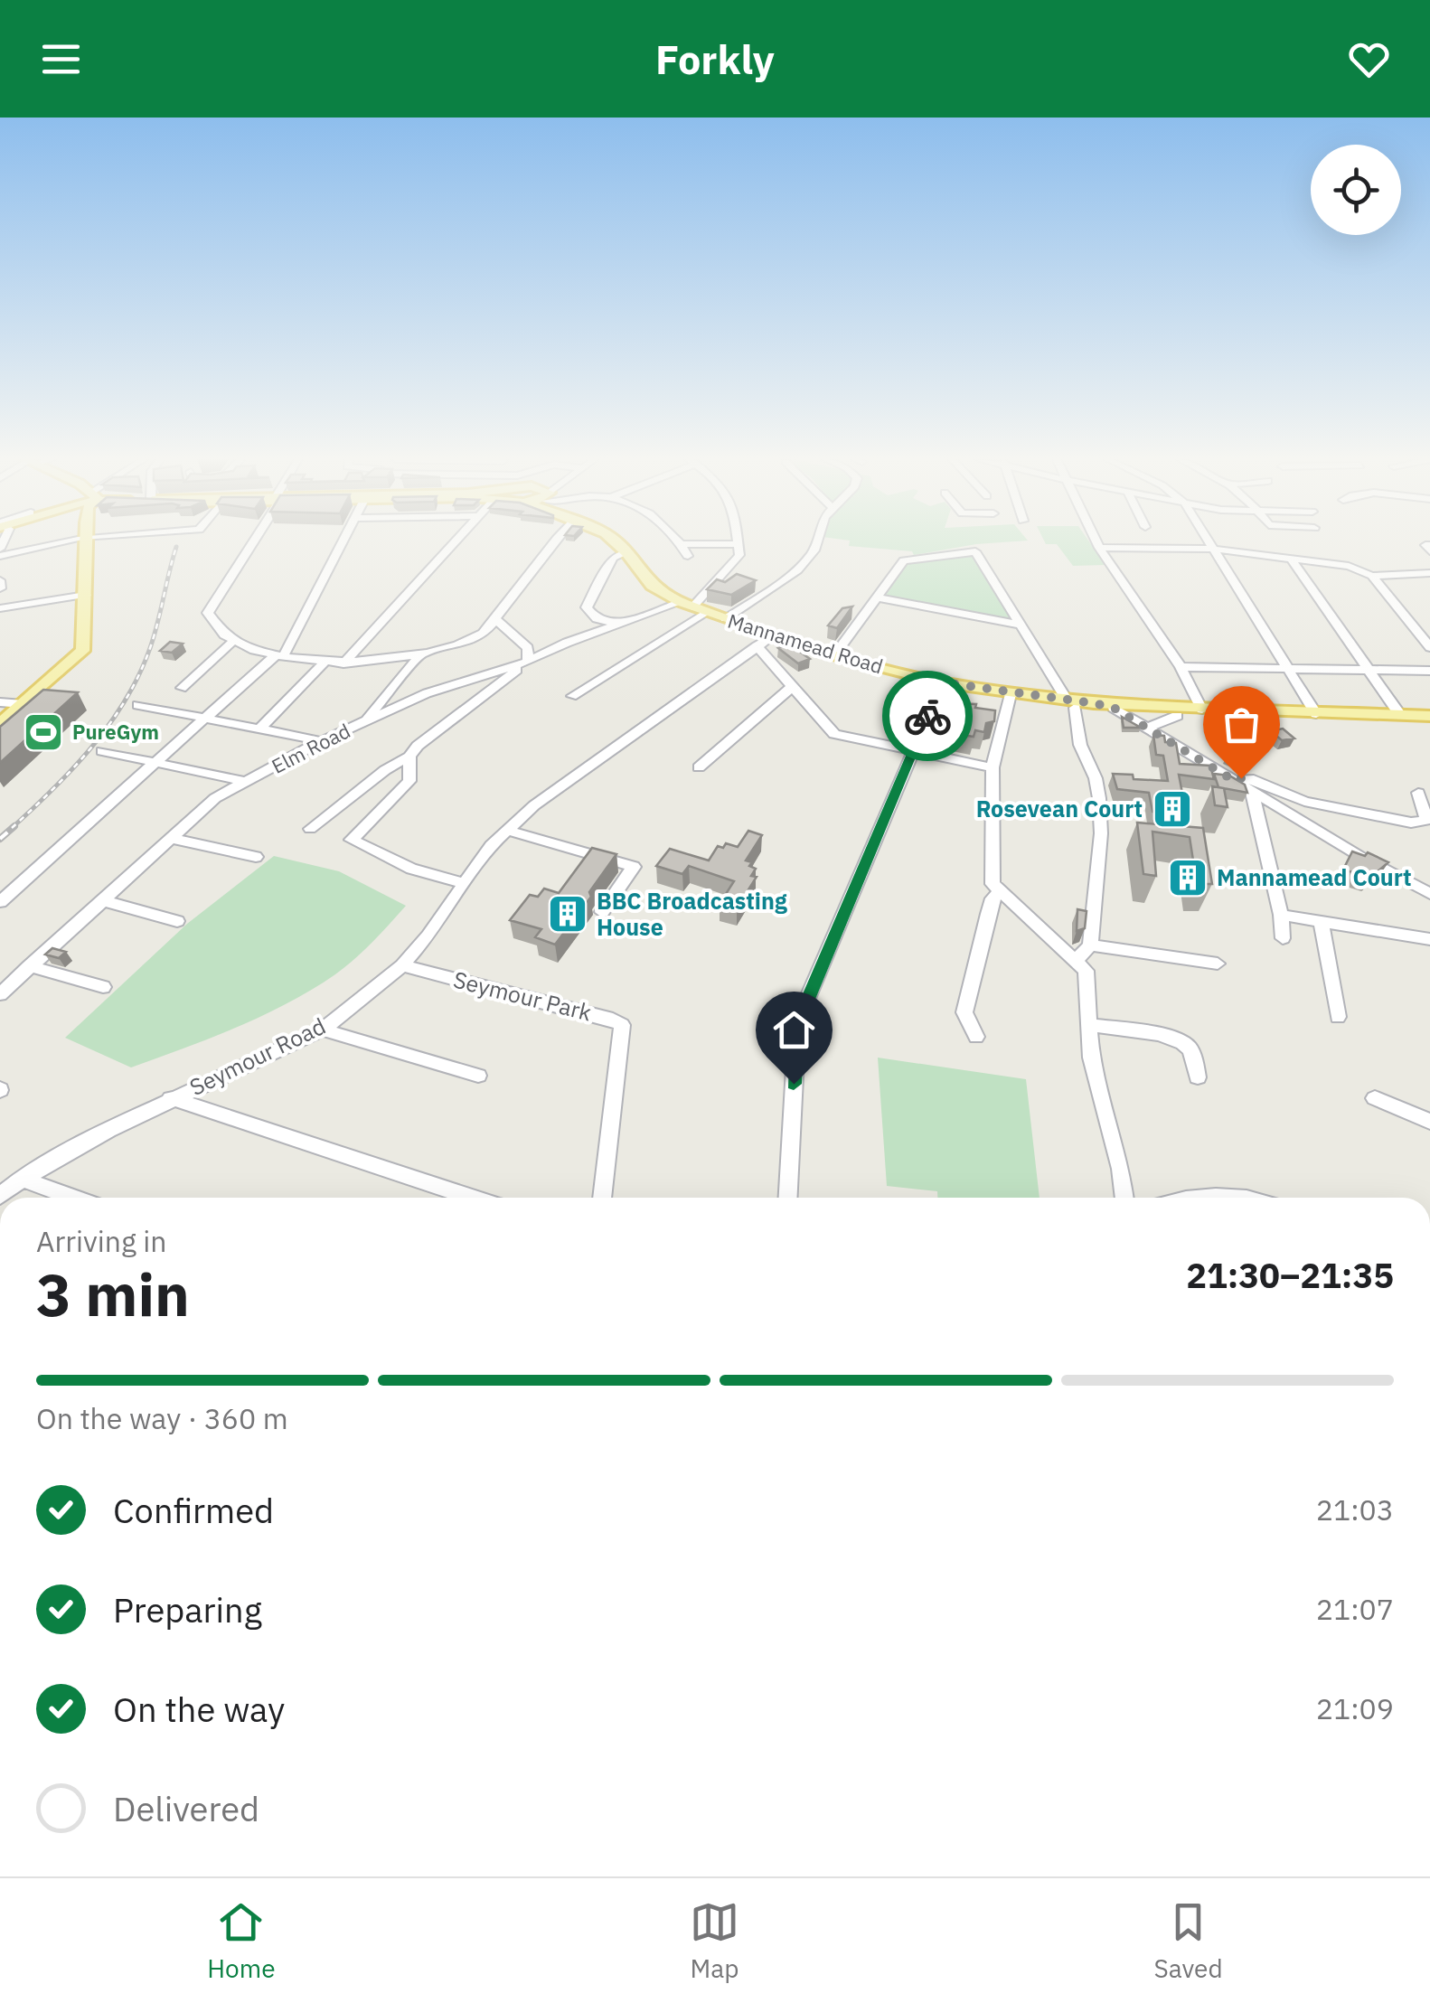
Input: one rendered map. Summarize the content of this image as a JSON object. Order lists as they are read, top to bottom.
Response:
{
  "streets": {
    "main road": ["Mannamead Road"],
    "street": ["Elm Road", "Seymour Park", "Seymour Road"]
  },
  "crossings": [
    ["Mannamead Road", "Elm Road"],
    ["Mannamead Road", "Seymour Road"],
    ["Seymour Park", "Seymour Road"]
  ],
  "places": {
    "sports": ["PureGym"],
    "building": ["Rosevean Court", "Mannamead Court", "BBC Broadcasting House"]
  },
  "page": {
    "header": "Forkly",
    "heading": ["3 min", "Arriving in", "21:30–21:35"],
    "bar": "On the way · 360 m",
    "list": [
      ["Confirmed", "21:03"],
      ["Preparing", "21:07"],
      ["On the way", "21:09"],
      "Delivered"
    ],
    "tabs": ["Home", "Map", "Saved"]
  }
}
